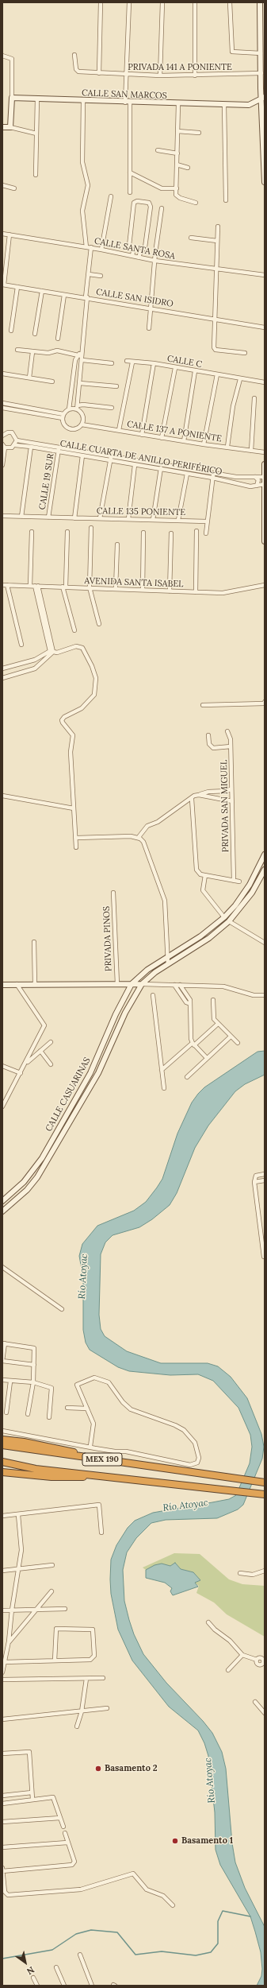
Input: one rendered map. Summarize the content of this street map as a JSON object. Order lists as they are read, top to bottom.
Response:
{
  "streets": {
    "highway": ["MEX 190"],
    "main road": ["CALLE SAN MARCOS", "CALLE CASUARINAS"],
    "street": [
      "PRIVADA 141 A PONIENTE",
      "CALLE SANTA ROSA",
      "CALLE SAN ISIDRO",
      "CALLE C",
      "CALLE 137 A PONIENTE",
      "CALLE CUARTA DE ANILLO PERIFÉRICO",
      "CALLE 19 SUR",
      "CALLE 135 PONIENTE",
      "AVENIDA SANTA ISABEL",
      "PRIVADA SAN MIGUEL",
      "PRIVADA PINOS"
    ]
  },
  "crossings": [
    ["CALLE CUARTA DE ANILLO PERIFÉRICO", "CALLE 19 SUR"],
    ["CALLE 19 SUR", "CALLE 135 PONIENTE"]
  ],
  "water": ["Río Atoyac"],
  "places": ["Basamento 2", "Basamento 1"],
  "north": "bottom right"
}
